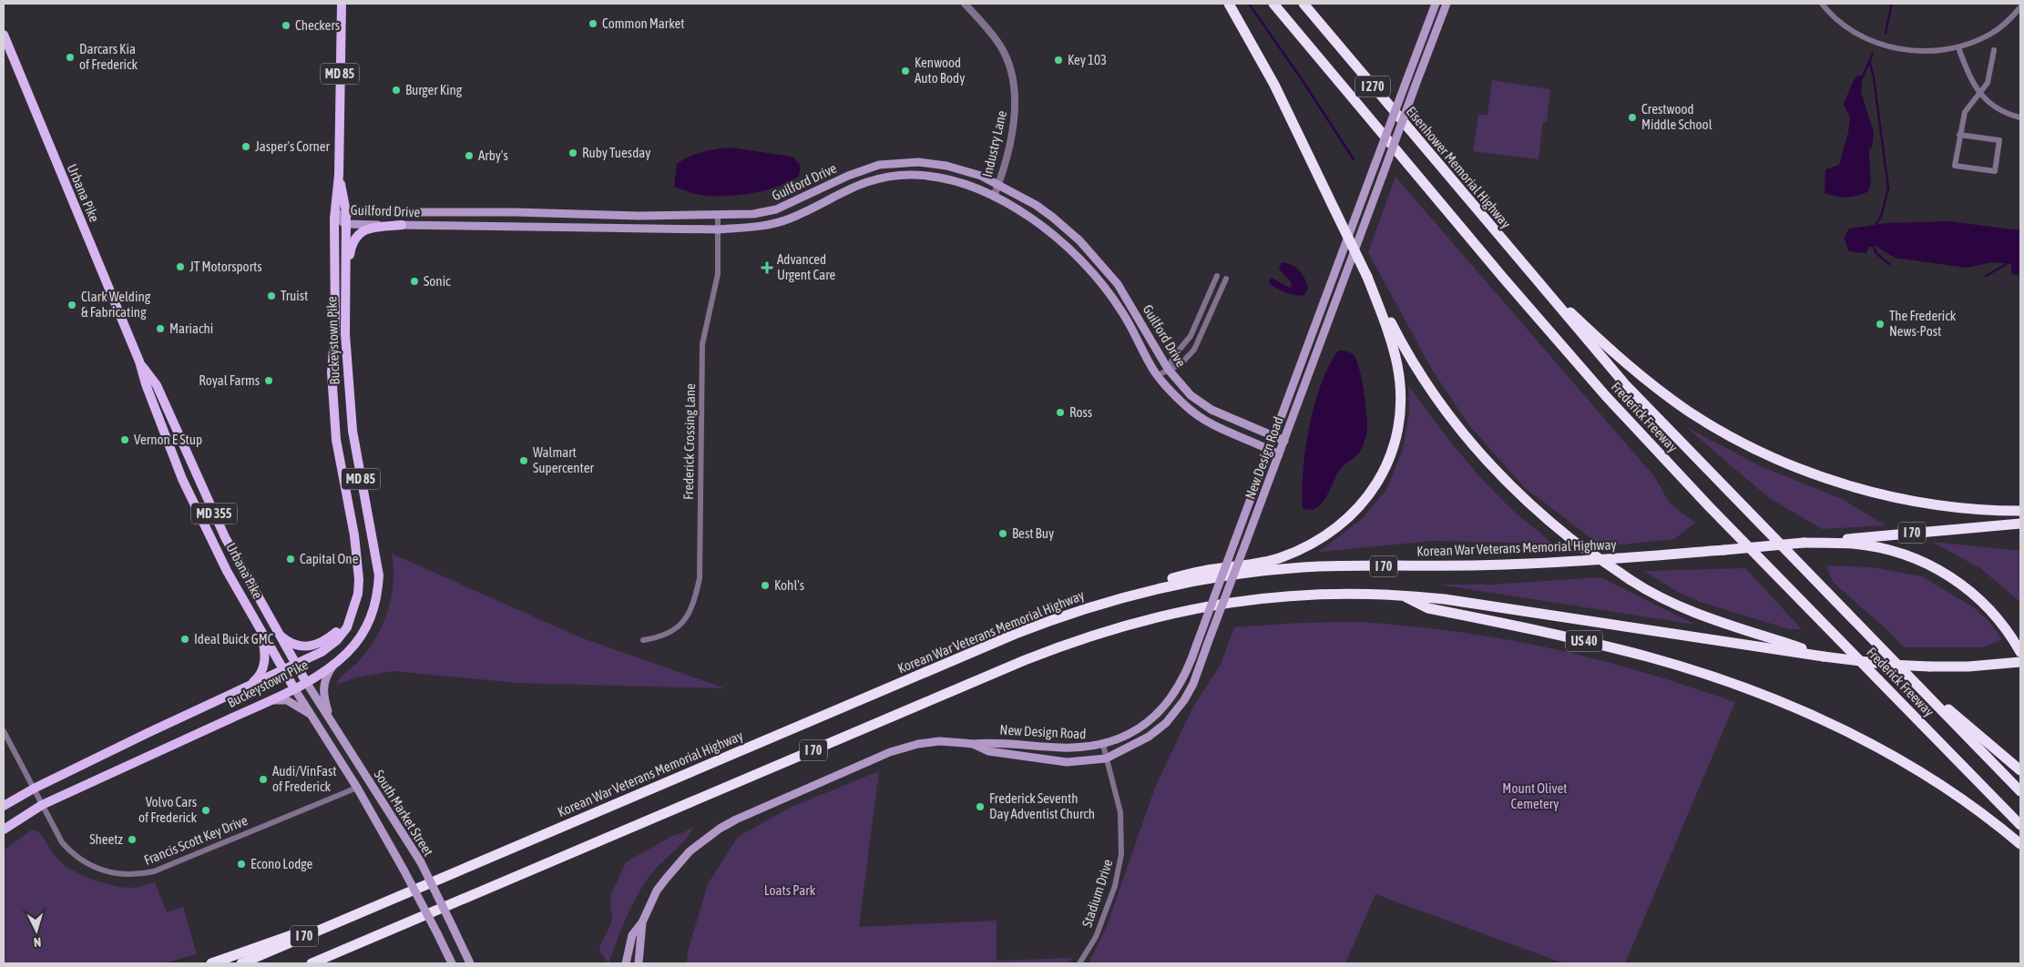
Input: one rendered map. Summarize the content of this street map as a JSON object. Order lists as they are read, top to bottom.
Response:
{
  "streets": {
    "highway": [
      "I 270",
      "Eisenhower Memorial Highway",
      "Frederick Freeway",
      "I 70",
      "Korean War Veterans Memorial Highway",
      "US 40"
    ],
    "main road": [
      "MD 85",
      "Guilford Drive",
      "Urbana Pike",
      "Buckeystown Pike",
      "New Design Road",
      "MD 355",
      "South Market Street"
    ],
    "street": [
      "Industry Lane",
      "Frederick Crossing Lane",
      "Francis Scott Key Drive",
      "Stadium Drive"
    ]
  },
  "crossings": [
    ["Industry Lane", "Guilford Drive"],
    ["Eisenhower Memorial Highway", "Frederick Freeway"],
    ["Guilford Drive", "Buckeystown Pike"],
    ["Guilford Drive", "Frederick Crossing Lane"],
    ["Guilford Drive", "New Design Road"],
    ["Urbana Pike", "Buckeystown Pike"],
    ["Urbana Pike", "South Market Street"],
    ["Buckeystown Pike", "South Market Street"],
    ["Buckeystown Pike", "Francis Scott Key Drive"],
    ["New Design Road", "Stadium Drive"],
    ["I 70", "US 40"],
    ["South Market Street", "Francis Scott Key Drive"]
  ],
  "parks": ["Mount Olivet Cemetery", "Loats Park"],
  "places": {
    "other": [
      "Common Market",
      "Checkers",
      "Darcars Kia of Frederick",
      "Key 103",
      "Kenwood Auto Body",
      "Burger King",
      "Crestwood Middle School",
      "Jasper's Corner",
      "Ruby Tuesday",
      "Arby's",
      "JT Motorsports",
      "Sonic",
      "Truist",
      "Clark Welding & Fabricating",
      "The Frederick News-Post",
      "Mariachi",
      "Royal Farms",
      "Ross",
      "Vernon E Stup",
      "Walmart Supercenter",
      "Best Buy",
      "Capital One",
      "Kohl's",
      "Ideal Buick GMC",
      "Audi/VinFast of Frederick",
      "Frederick Seventh Day Adventist Church",
      "Volvo Cars of Frederick",
      "Sheetz",
      "Econo Lodge"
    ],
    "health": ["Advanced Urgent Care"]
  },
  "north": "bottom"
}
